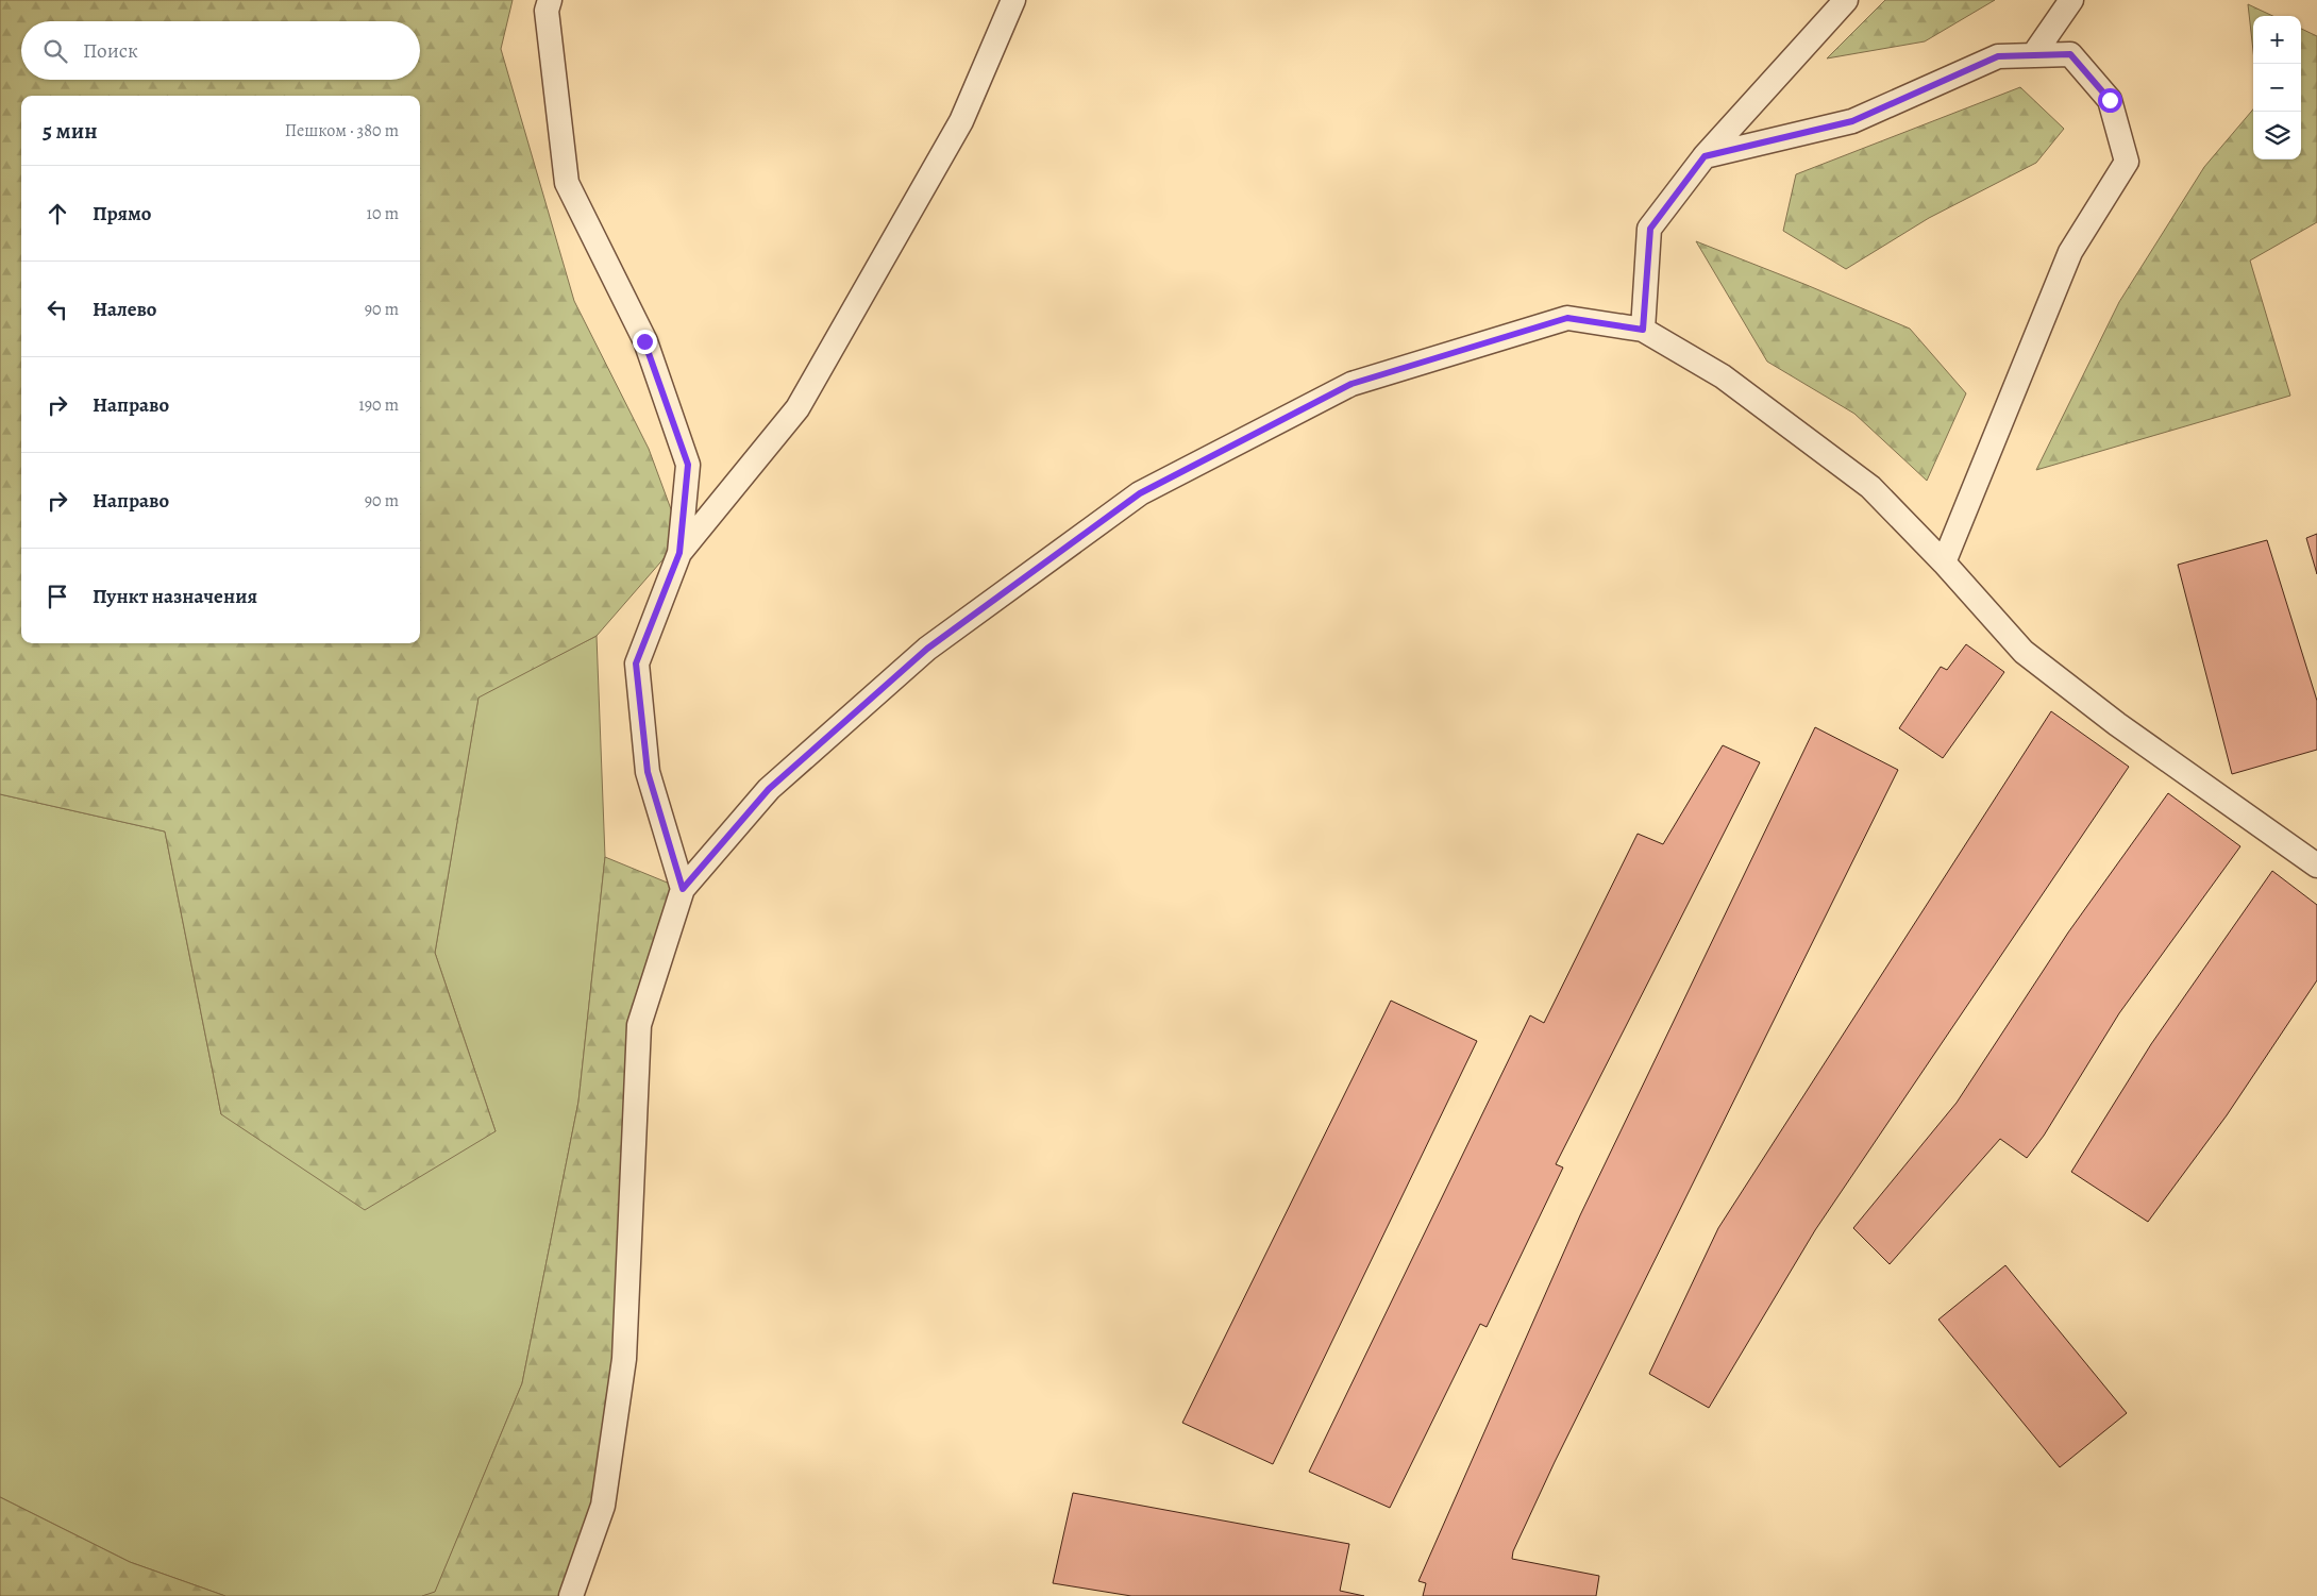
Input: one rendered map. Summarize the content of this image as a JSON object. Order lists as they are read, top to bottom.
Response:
{
  "page": {
    "map_buttons": ["+", "−"],
    "search": "Поиск",
    "heading": ["5 мин", "Пешком · 380 m"],
    "list": [
      ["Прямо", "10 m"],
      ["Налево", "90 m"],
      ["Направо", "190 m"],
      ["Направо", "90 m"],
      "Пункт назначения"
    ]
  }
}
